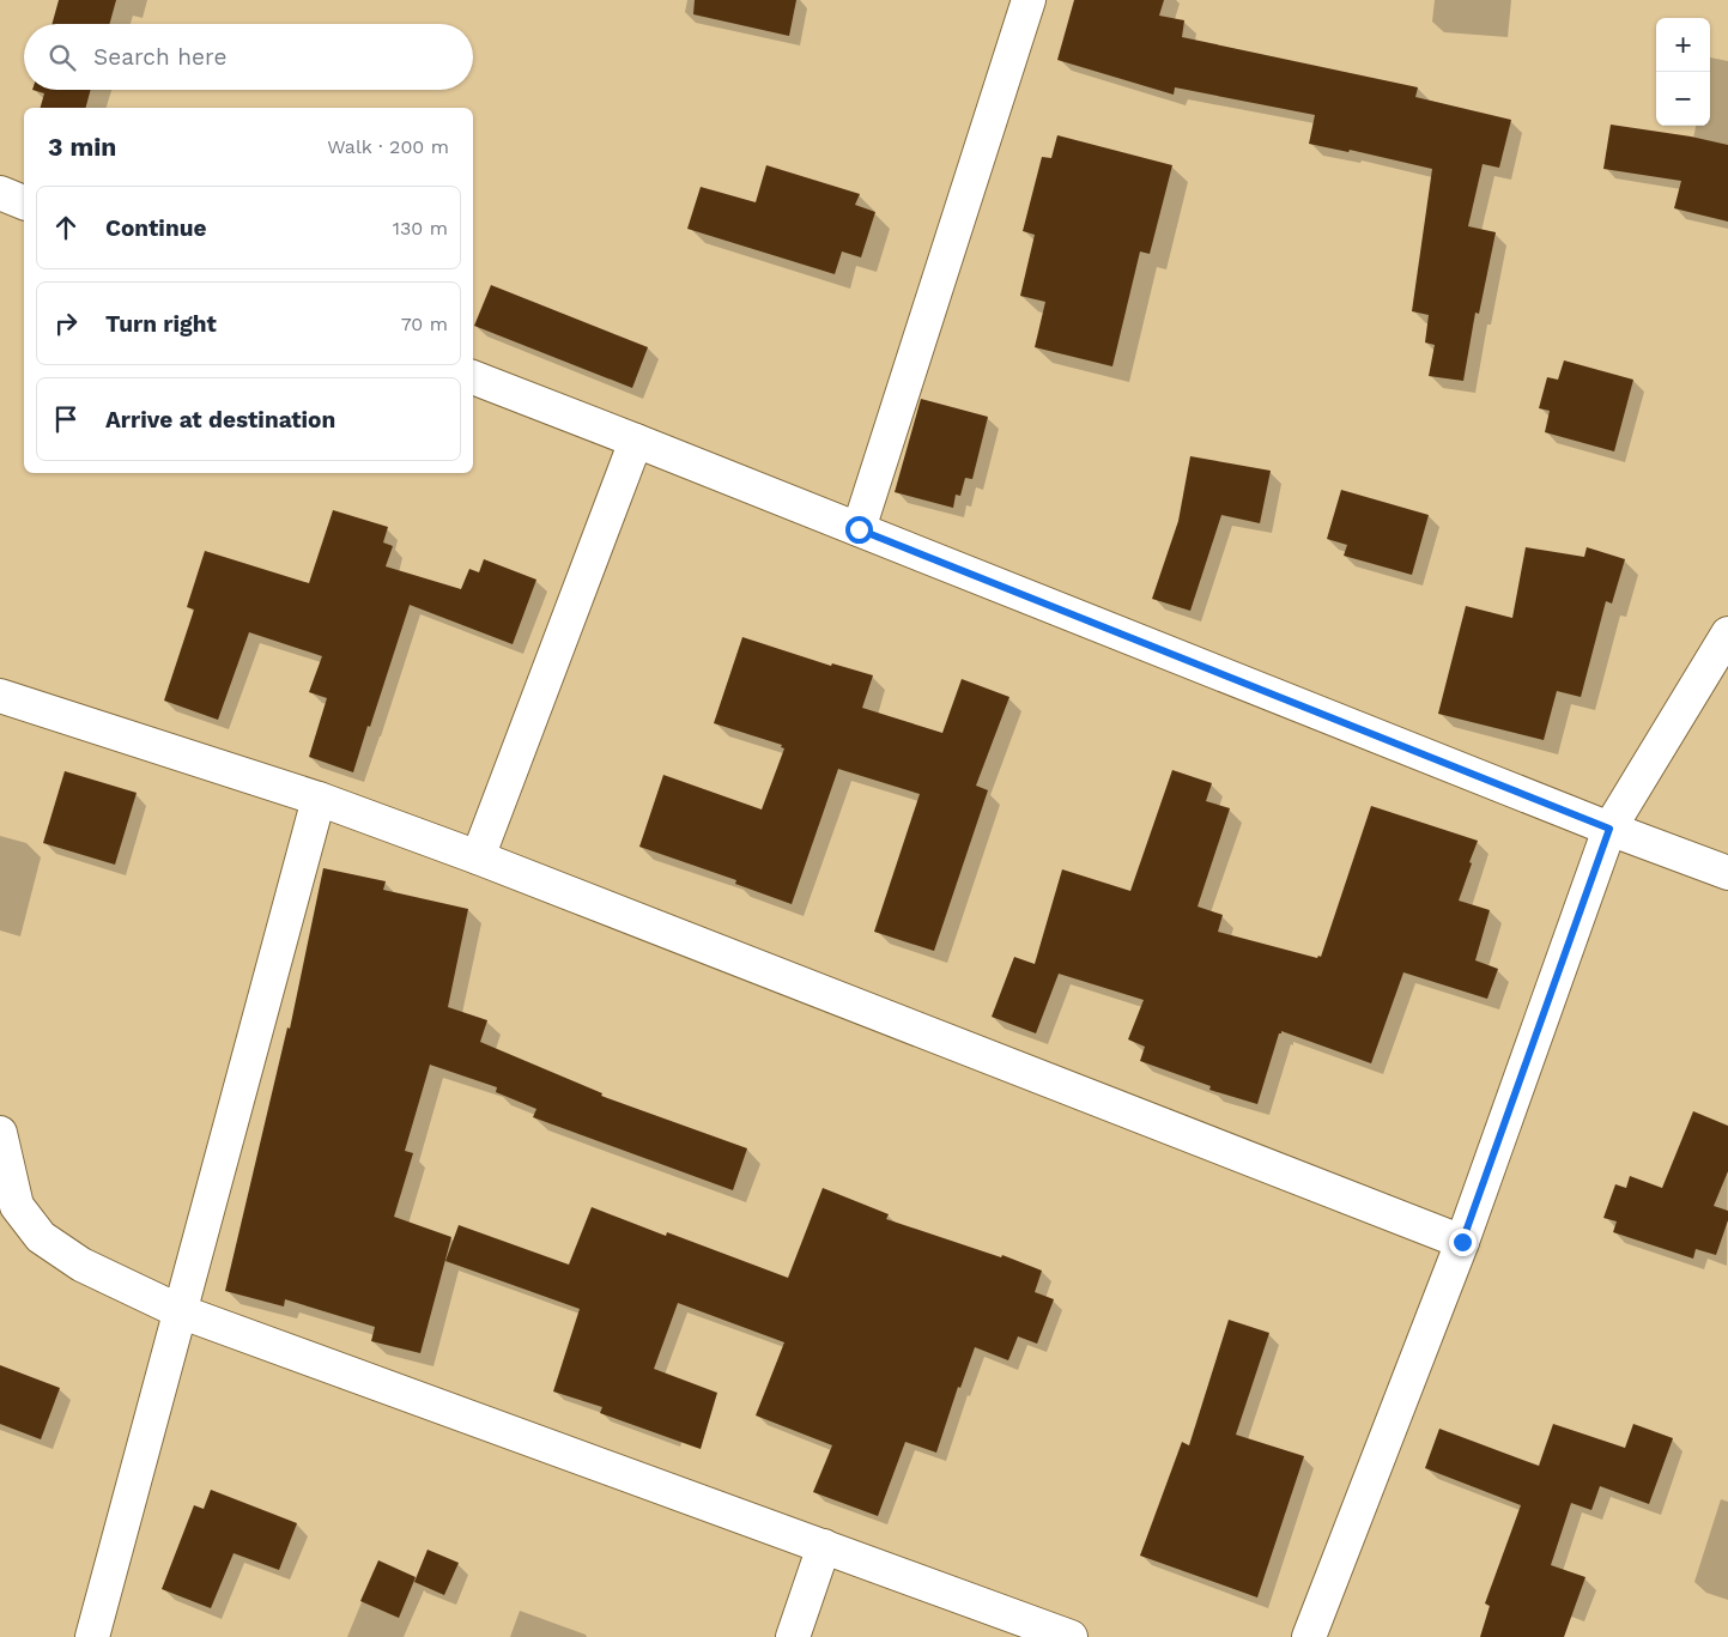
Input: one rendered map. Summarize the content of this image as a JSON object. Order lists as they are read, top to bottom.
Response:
{
  "page": {
    "map_buttons": ["+", "−"],
    "search": "Search here",
    "heading": ["3 min", "Walk · 200 m"],
    "list": [
      ["Continue", "130 m"],
      ["Turn right", "70 m"],
      "Arrive at destination"
    ]
  }
}
